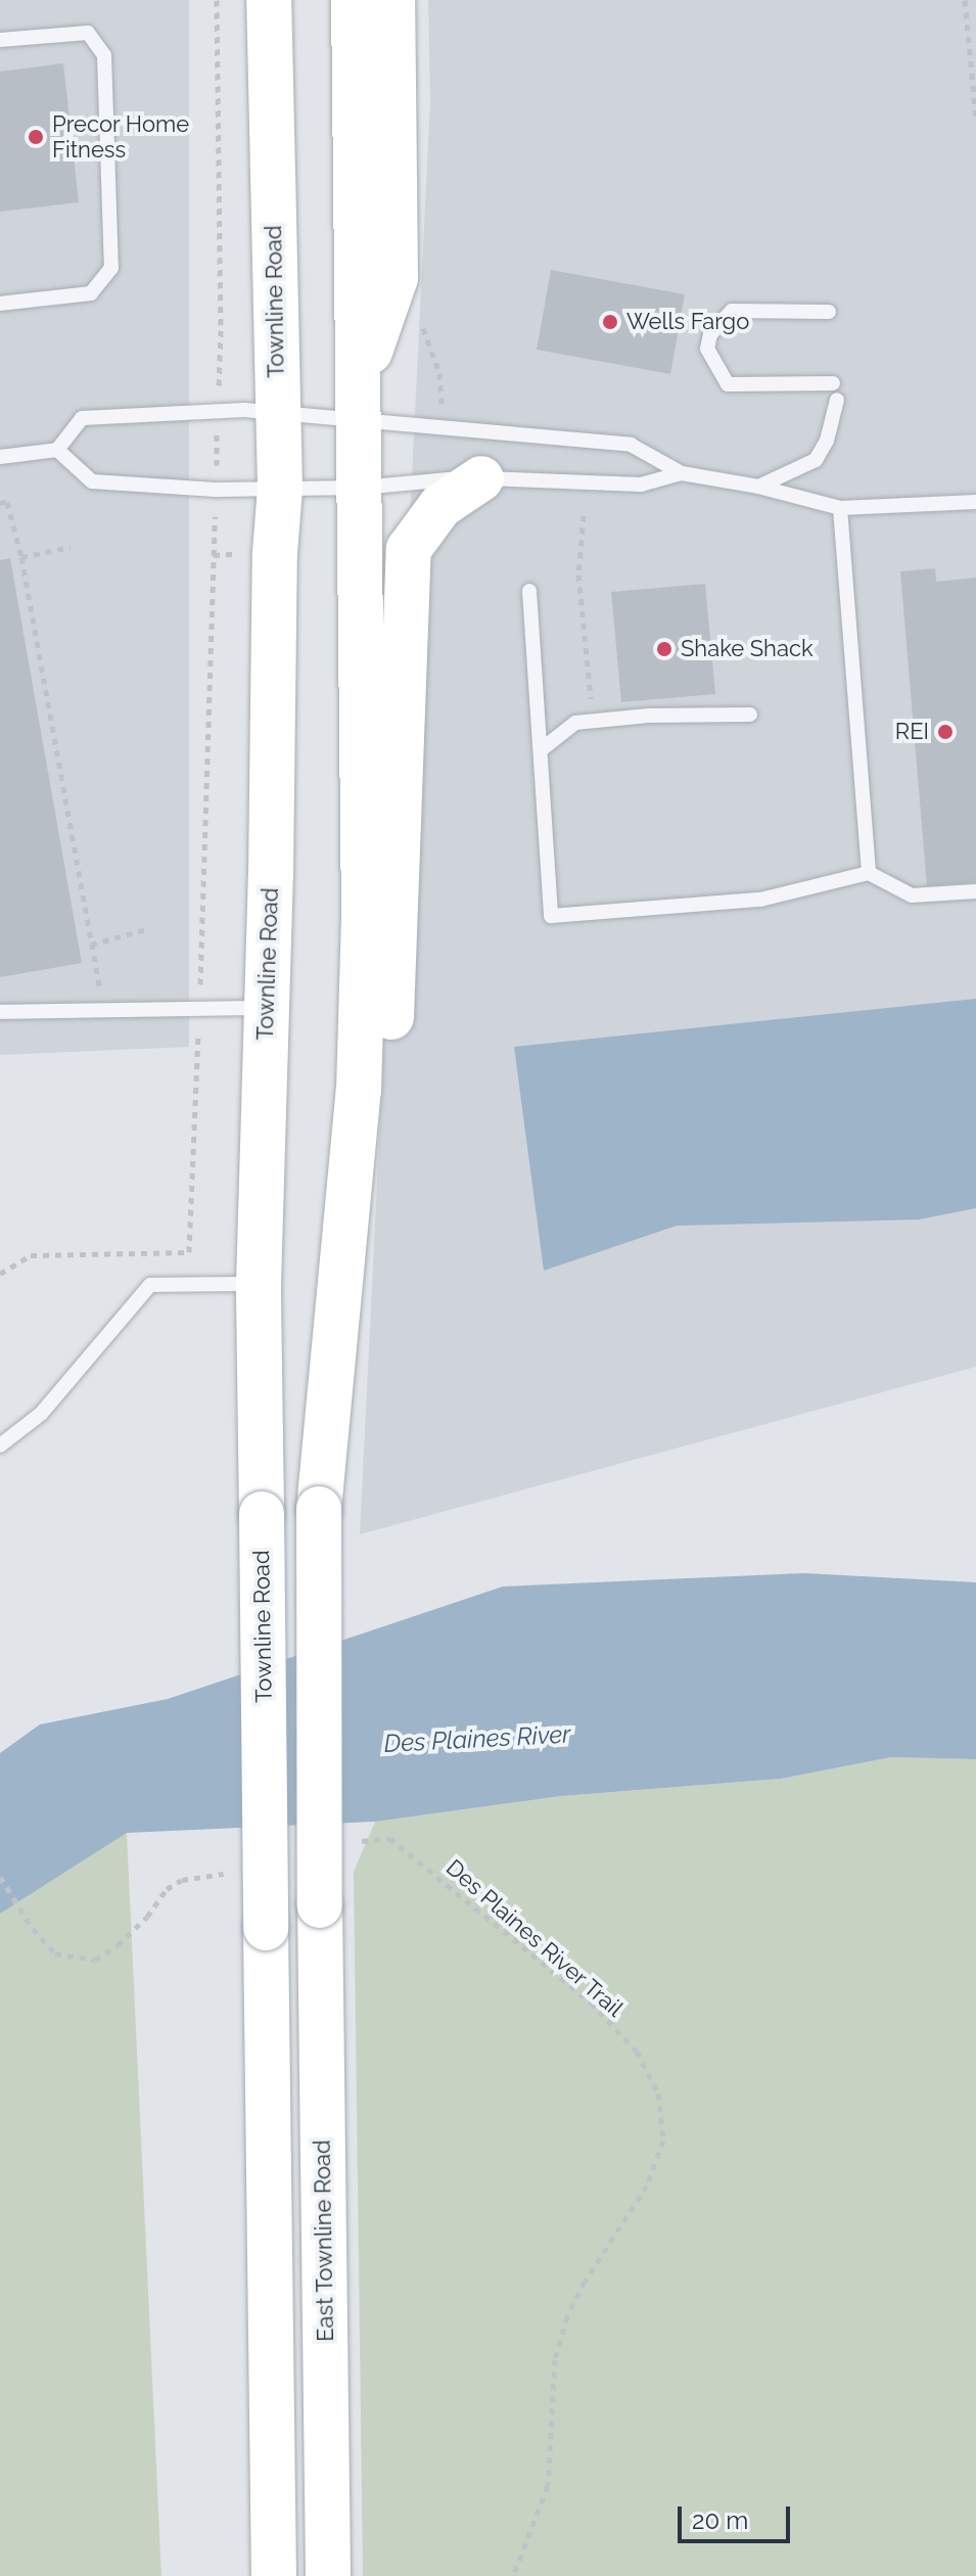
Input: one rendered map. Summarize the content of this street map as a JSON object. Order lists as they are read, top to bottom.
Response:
{
  "streets": {
    "main road": ["Townline Road", "East Townline Road"],
    "path": ["Des Plaines River Trail"]
  },
  "water": ["Des Plaines River"],
  "places": [
    "Precor Home Fitness",
    "Wells Fargo",
    "Shake Shack",
    "REI"
  ],
  "scale_bar": "20 m"
}
